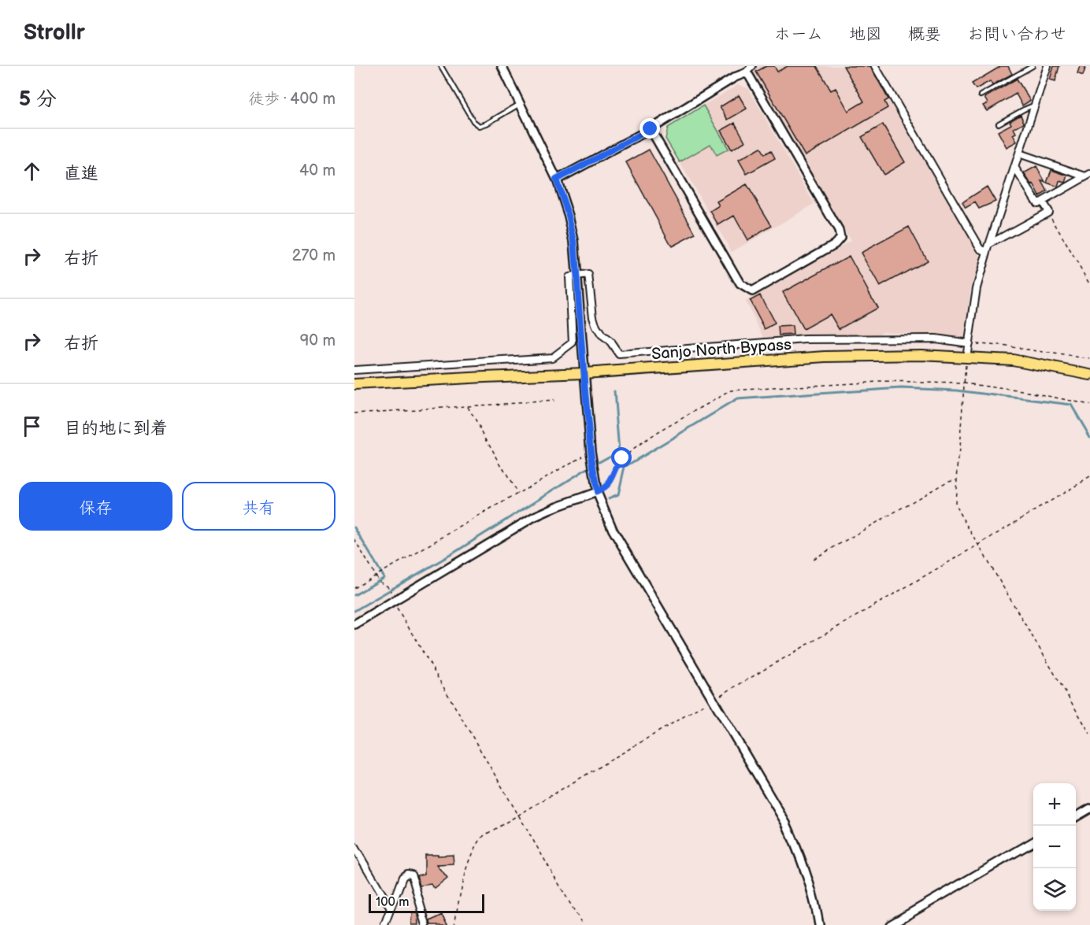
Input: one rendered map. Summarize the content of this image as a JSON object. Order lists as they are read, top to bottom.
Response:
{
  "streets": {
    "highway": ["Sanjo North Bypass"]
  },
  "scale_bar": "100 m",
  "page": {
    "header": "Strollr",
    "nav": [
      "ホーム",
      "地図",
      "概要",
      "お問い合わせ"
    ],
    "heading": ["5 分", "徒歩 · 400 m"],
    "list": [
      ["直進", "40 m"],
      ["右折", "270 m"],
      ["右折", "90 m"],
      "目的地に到着"
    ],
    "buttons": ["保存", "共有"],
    "map_buttons": ["+", "−"],
    "scale": "100 m"
  }
}
